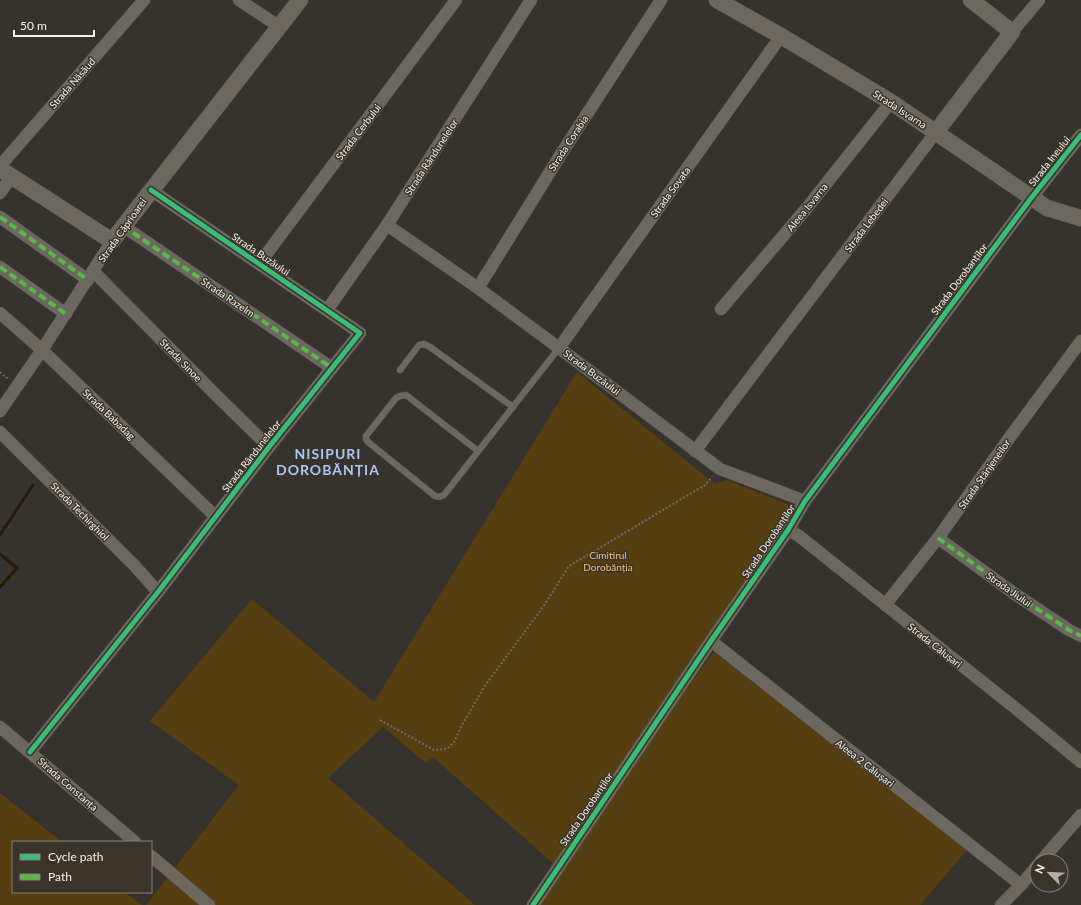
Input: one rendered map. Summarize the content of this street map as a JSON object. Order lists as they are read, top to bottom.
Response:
{
  "streets": {
    "street": [
      "Strada Năsăud",
      "Strada Isvarna",
      "Strada Cerbului",
      "Strada Corabia",
      "Strada Rândunelelor",
      "Strada Ineului",
      "Strada Sovata",
      "Aleea Isvarna",
      "Strada Lebedei",
      "Strada Căprioarei",
      "Strada Buzăului",
      "Strada Dorobanților",
      "Strada Razelm",
      "Strada Sinoe",
      "Strada Babadag",
      "Strada Stânjeneilor",
      "Strada Techirghiol",
      "Strada Jiului",
      "Strada Călușari",
      "Aleea 2 Călușari",
      "Strada Constanța"
    ]
  },
  "crossings": [
    ["Strada Isvarna", "Strada Ineului"],
    ["Strada Isvarna", "Strada Sovata"],
    ["Strada Isvarna", "Aleea Isvarna"],
    ["Strada Isvarna", "Strada Lebedei"],
    ["Strada Isvarna", "Strada Dorobanților"],
    ["Strada Cerbului", "Strada Buzăului"],
    ["Strada Corabia", "Strada Buzăului"],
    ["Strada Rândunelelor", "Strada Buzăului"],
    ["Strada Rândunelelor", "Strada Razelm"],
    ["Strada Rândunelelor", "Strada Sinoe"],
    ["Strada Rândunelelor", "Strada Babadag"],
    ["Strada Rândunelelor", "Strada Techirghiol"],
    ["Strada Rândunelelor", "Strada Constanța"],
    ["Strada Ineului", "Strada Dorobanților"],
    ["Strada Sovata", "Strada Buzăului"],
    ["Strada Lebedei", "Strada Buzăului"],
    ["Strada Căprioarei", "Strada Buzăului"],
    ["Strada Căprioarei", "Strada Razelm"],
    ["Strada Căprioarei", "Strada Sinoe"],
    ["Strada Căprioarei", "Strada Babadag"],
    ["Strada Buzăului", "Strada Dorobanților"],
    ["Strada Dorobanților", "Strada Călușari"],
    ["Strada Dorobanților", "Aleea 2 Călușari"],
    ["Strada Stânjeneilor", "Strada Jiului"],
    ["Strada Stânjeneilor", "Strada Călușari"]
  ],
  "districts": ["NISIPURI DOROBĂNȚIA"],
  "parks": ["Cimitirul Dorobănția"],
  "legend": ["Cycle path", "Path"],
  "scale_bar": "50 m",
  "north": "top left"
}
